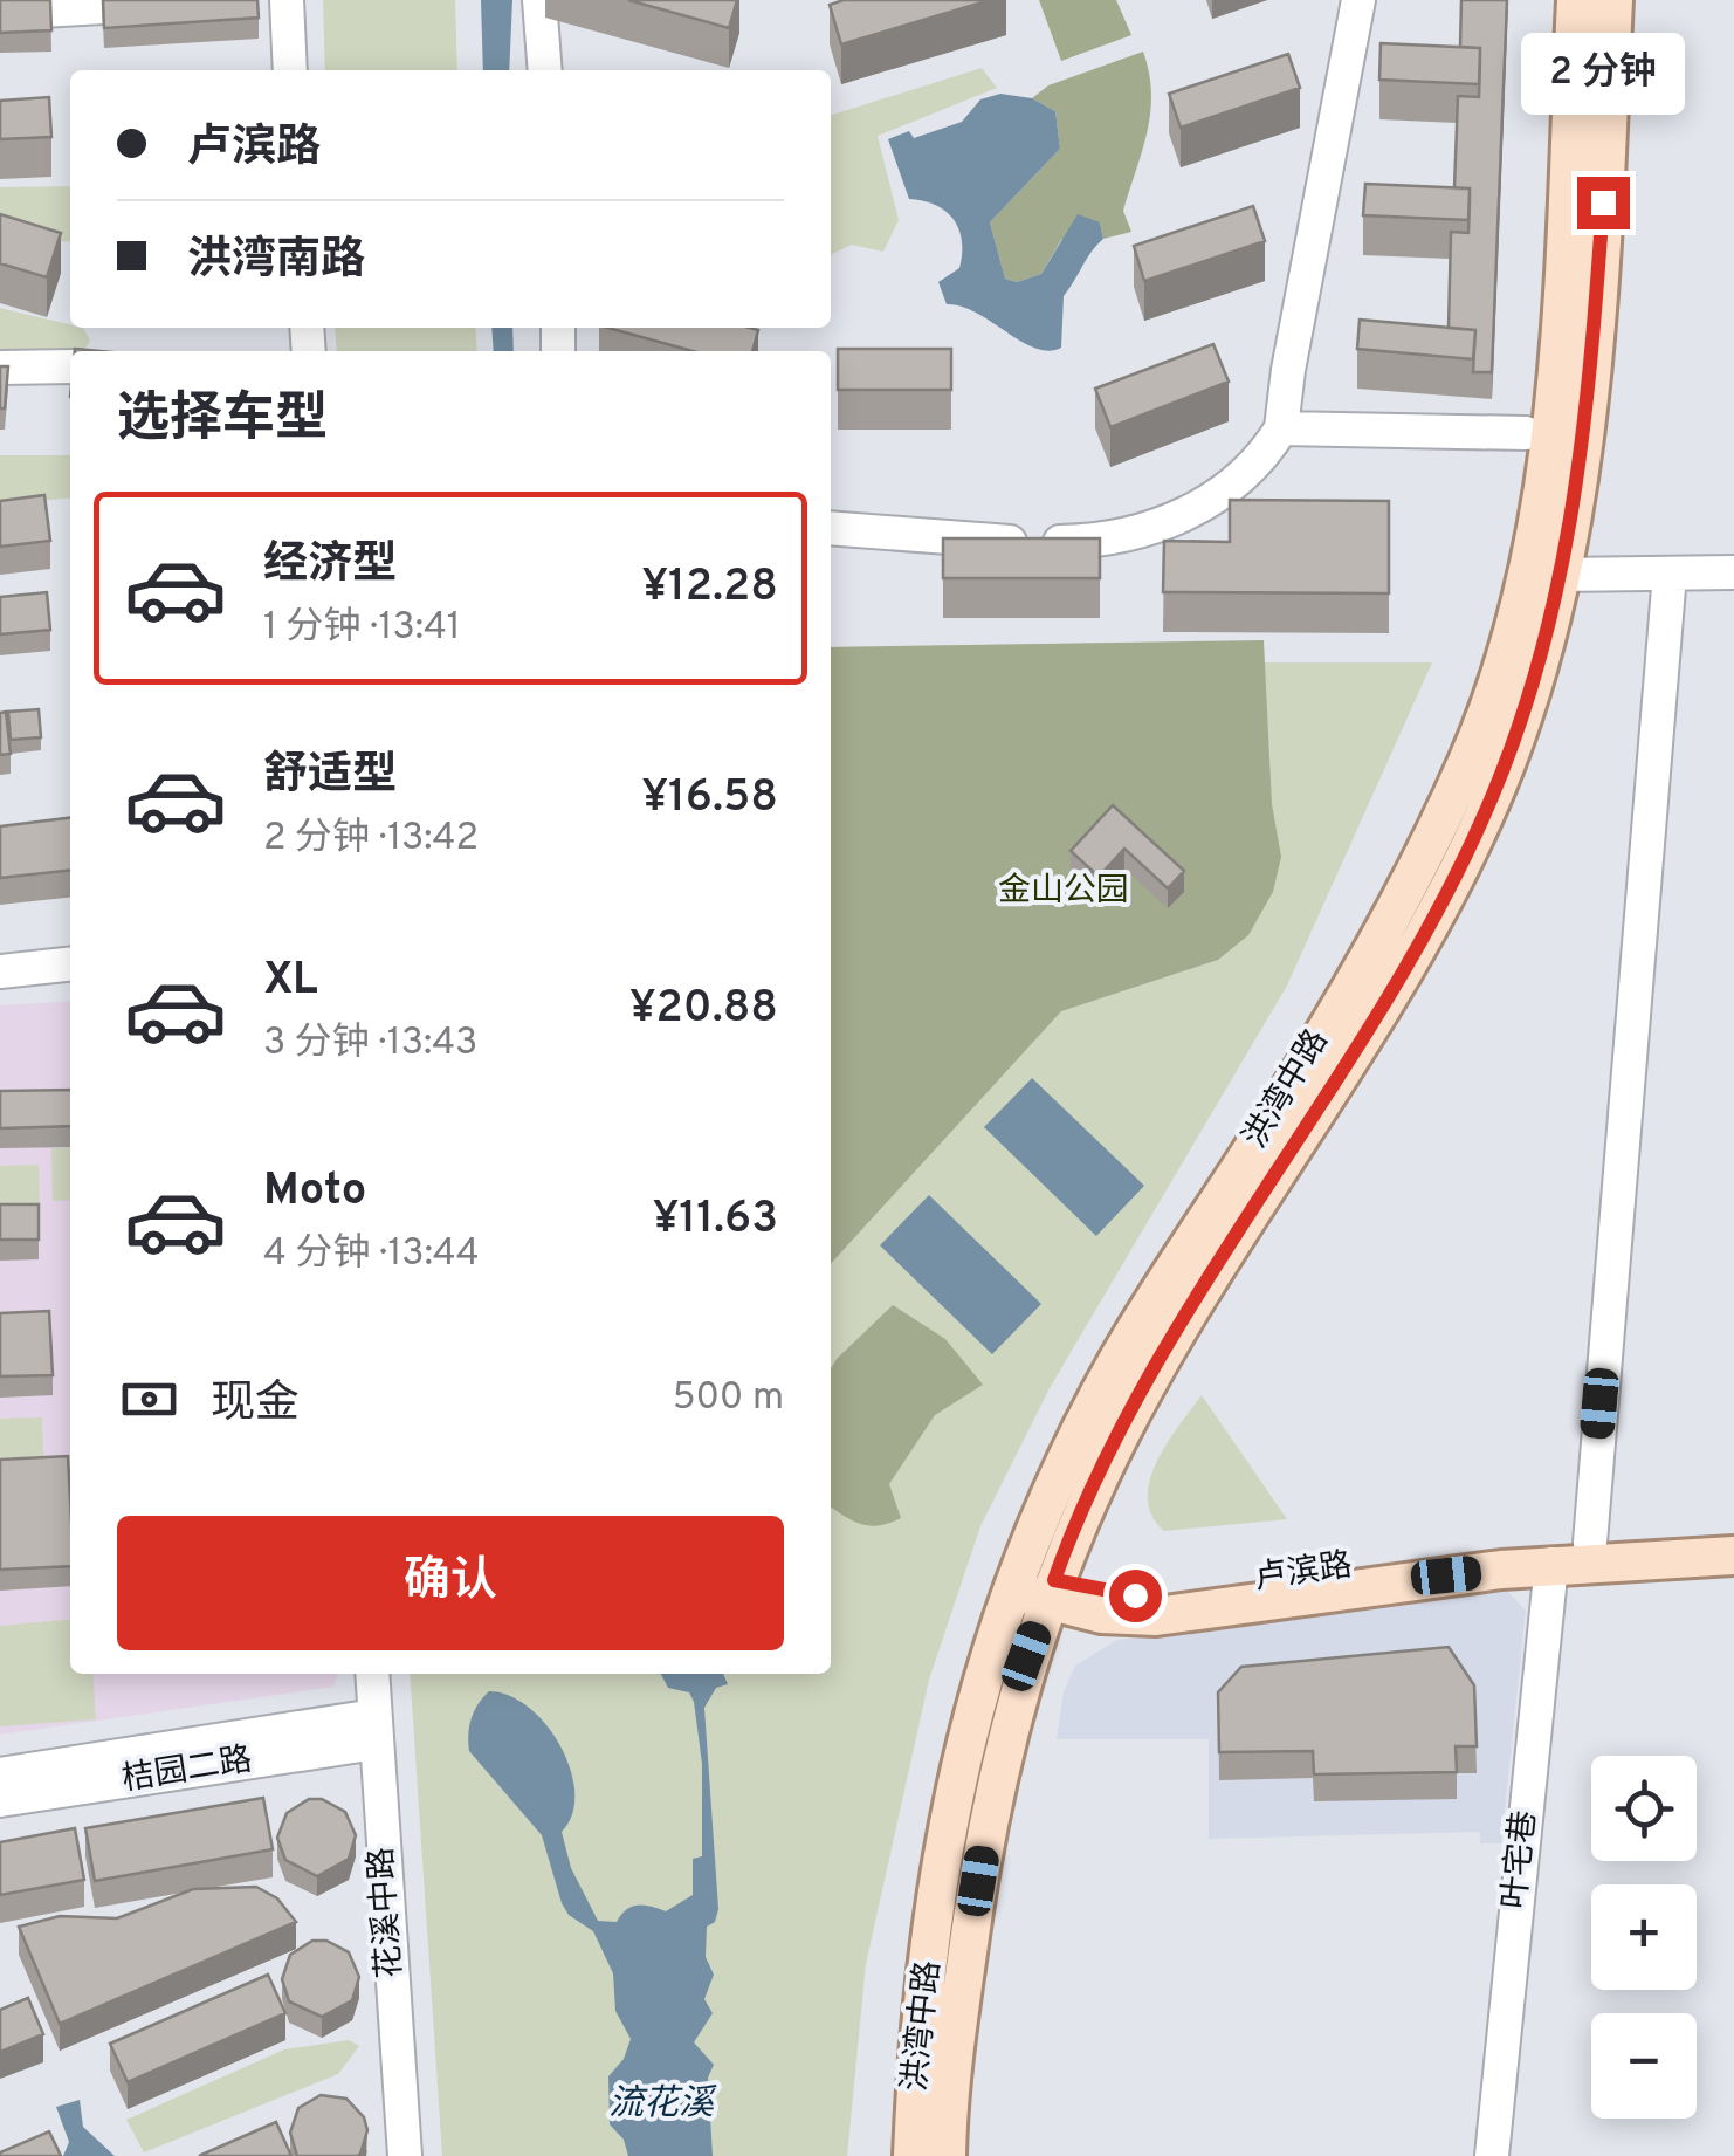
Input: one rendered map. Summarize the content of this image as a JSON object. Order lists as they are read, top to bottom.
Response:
{
  "streets": {
    "main road": ["洪湾中路", "卢滨路"],
    "street": ["桔园二路", "叶宅巷", "花溪中路"]
  },
  "crossings": [
    ["洪湾中路", "卢滨路"],
    ["桔园二路", "花溪中路"]
  ],
  "water": ["流花溪"],
  "parks": ["金山公园"],
  "page": {
    "bubble": "2 分钟",
    "banner": ["卢滨路", "洪湾南路"],
    "heading": "选择车型",
    "list": [
      {
        "name": "经济型",
        "note": "1 分钟 · 13:41",
        "value": "¥12.28"
      },
      {
        "name": "舒适型",
        "note": "2 分钟 · 13:42",
        "value": "¥16.58"
      },
      {
        "name": "XL",
        "note": "3 分钟 · 13:43",
        "value": "¥20.88"
      },
      {
        "name": "Moto",
        "note": "4 分钟 · 13:44",
        "value": "¥11.63"
      }
    ],
    "pay": ["现金", "500 m"],
    "buttons": "确认",
    "map_buttons": ["+", "−"]
  }
}
